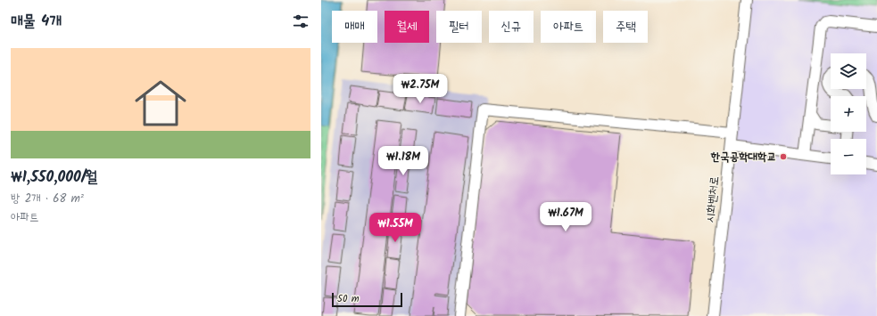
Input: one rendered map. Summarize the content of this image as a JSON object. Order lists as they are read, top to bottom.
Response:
{
  "streets": {
    "street": ["시화벤처로"]
  },
  "places": ["한국공학대학교"],
  "scale_bar": "50 m",
  "page": {
    "heading": "매물 4개",
    "chip": [
      "매매",
      "월세",
      "필터",
      "신규",
      "아파트",
      "주택"
    ],
    "list": [
      {
        "name": "₩1,550,000/월",
        "note": "방 2개 · 68 m² · 아파트"
      }
    ],
    "map_buttons": ["+", "−"],
    "price": [
      "₩2.75M",
      "₩1.18M",
      "₩1.67M",
      "₩1.55M"
    ],
    "scale": "50 m"
  }
}
